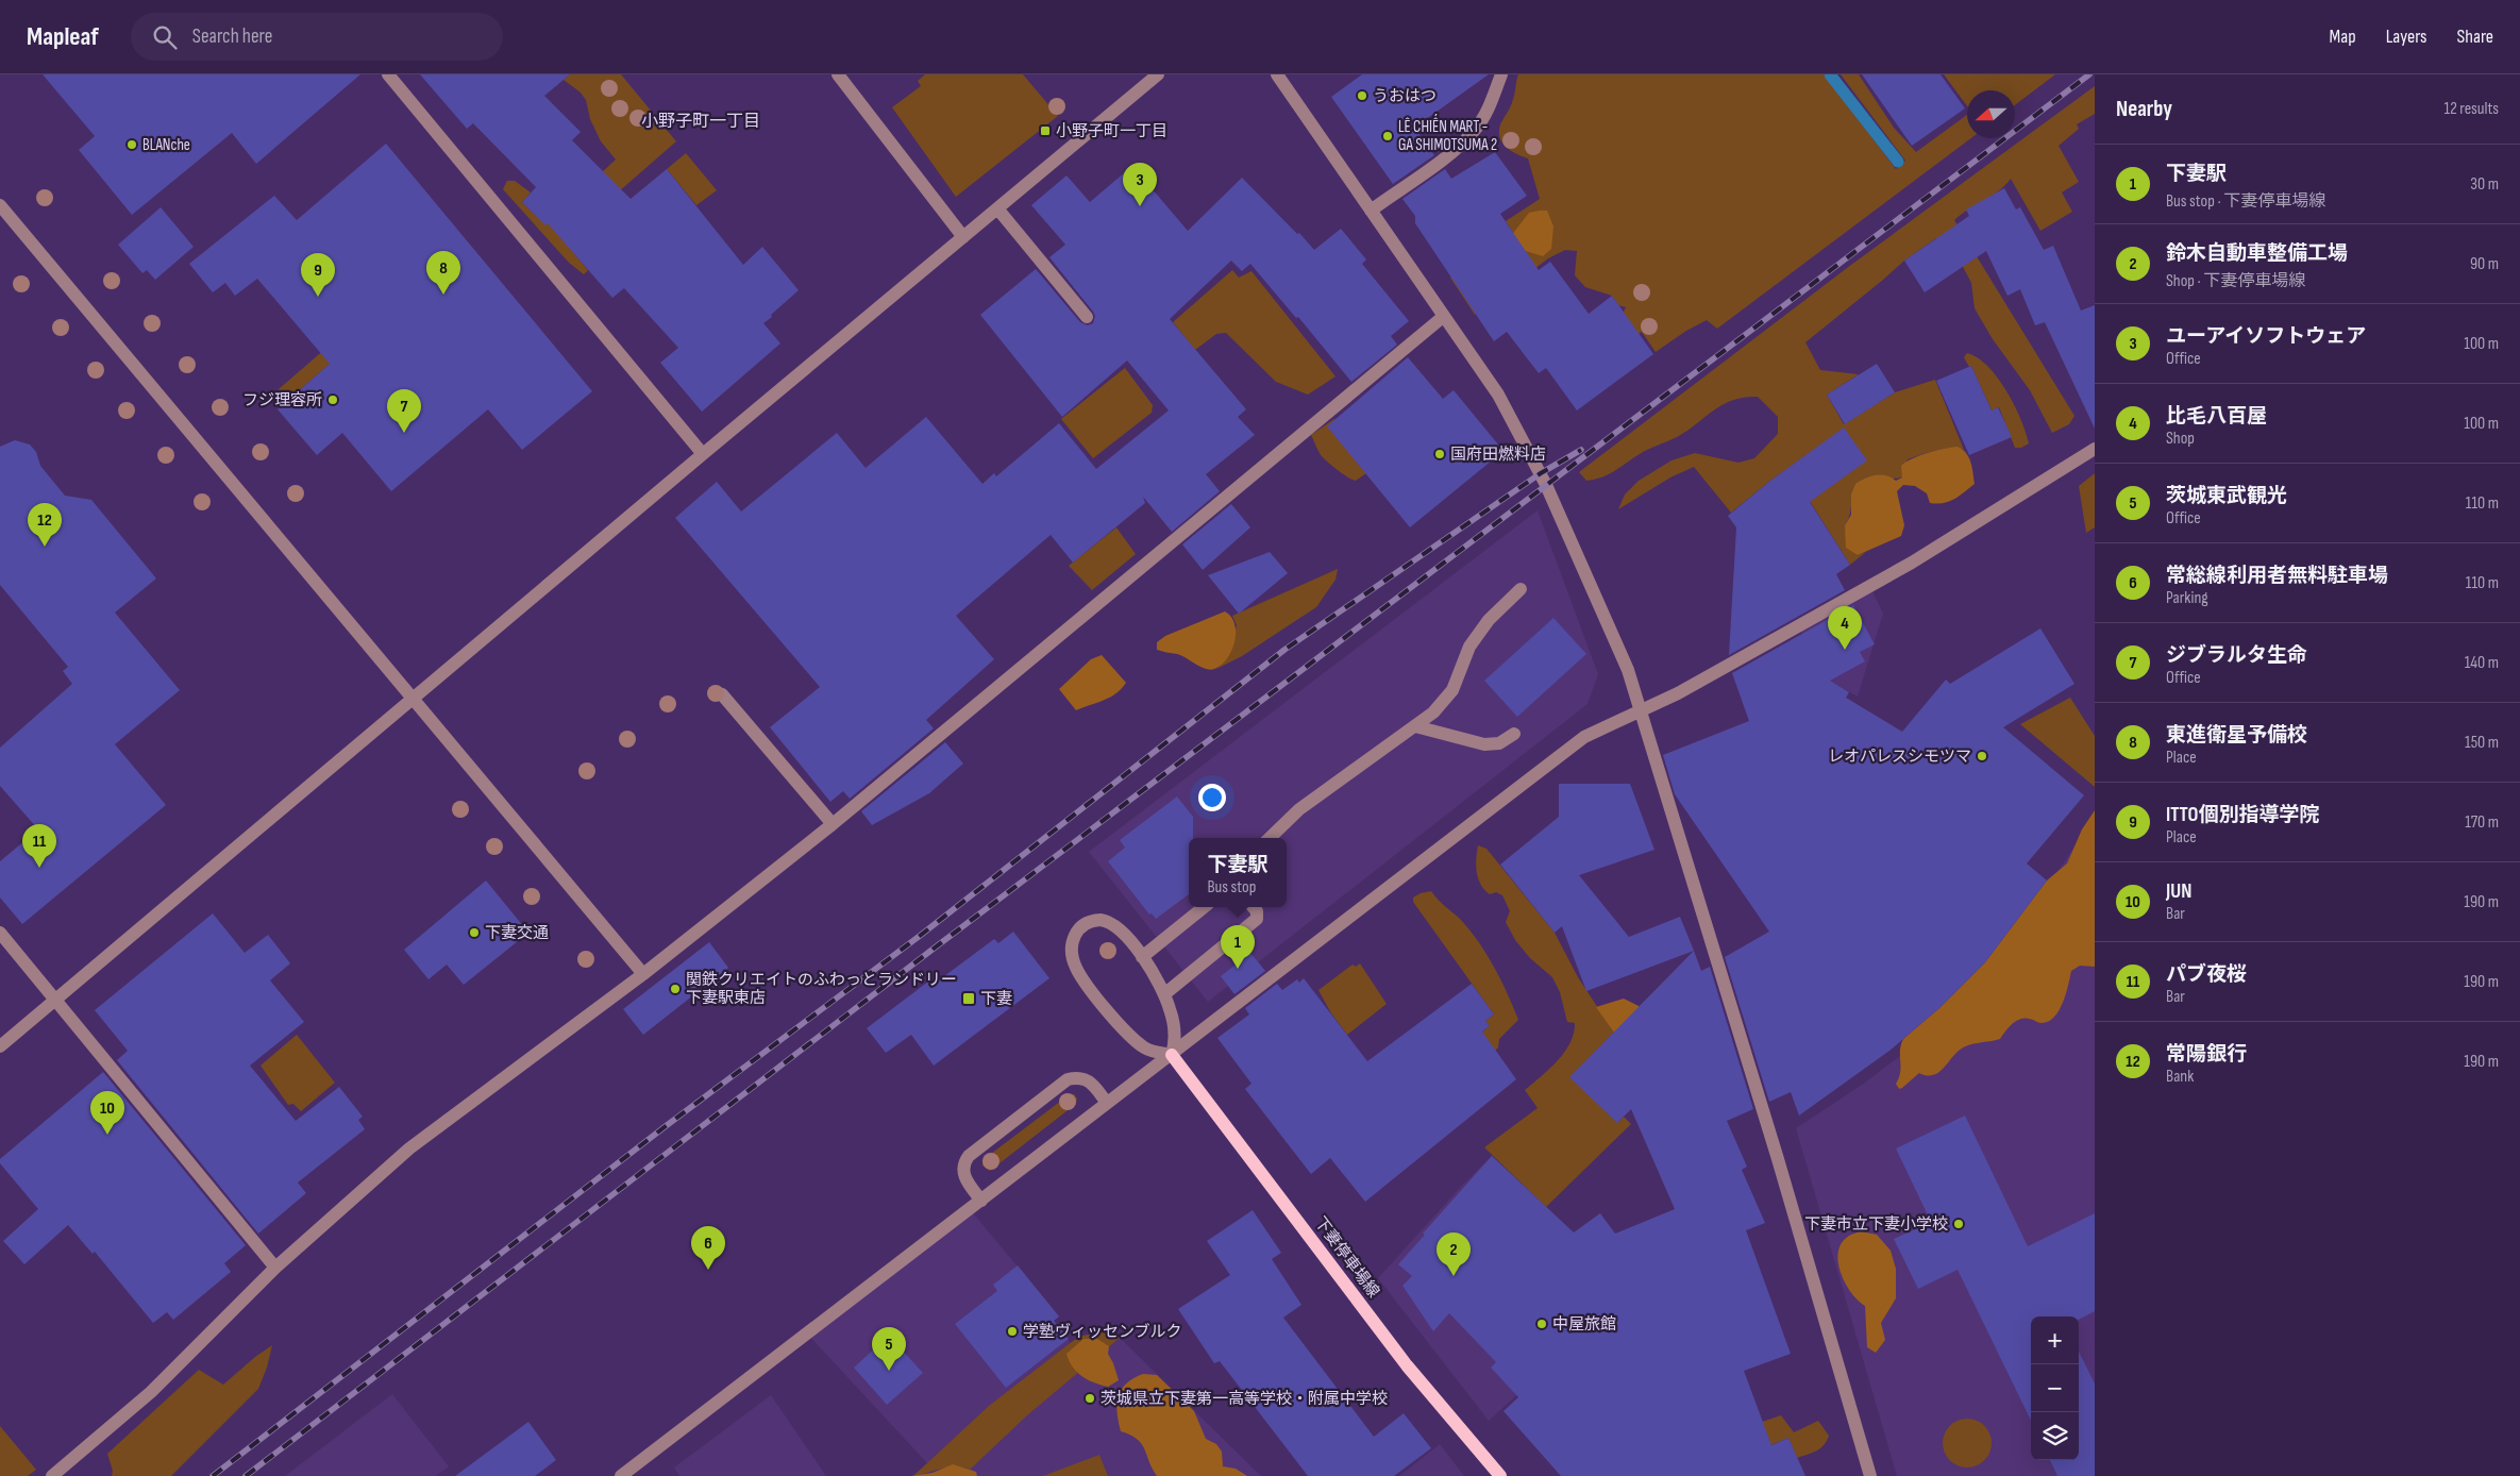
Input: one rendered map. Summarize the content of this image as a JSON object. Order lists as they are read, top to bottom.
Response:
{
  "streets": {
    "main road": ["下妻停車場線"]
  },
  "districts": ["小野子町一丁目"],
  "places": {
    "other": [
      "うおはつ",
      "LÊ CHIẾN MART - GA SHIMOTSUMA 2",
      "BLANche",
      "フジ理容所",
      "国府田燃料店",
      "レオパレスシモツマ",
      "下妻交通",
      "関鉄クリエイトのふわっとランドリー 下妻駅東店",
      "下妻市立下妻小学校",
      "中屋旅館",
      "学塾ヴィッセンブルク",
      "茨城県立下妻第一高等学校・附属中学校"
    ],
    "transit": ["小野子町一丁目", "下妻"]
  },
  "north": "left",
  "page": {
    "header": "Mapleaf",
    "search": "Search here",
    "nav": ["Map", "Layers", "Share"],
    "heading": ["Nearby", "12 results"],
    "list": [
      {
        "mark": "1",
        "name": "下妻駅",
        "note": "Bus stop · 下妻停車場線",
        "value": "30 m"
      },
      {
        "mark": "2",
        "name": "鈴木自動車整備工場",
        "note": "Shop · 下妻停車場線",
        "value": "90 m"
      },
      {
        "mark": "3",
        "name": "ユーアイソフトウェア",
        "note": "Office",
        "value": "100 m"
      },
      {
        "mark": "4",
        "name": "比毛八百屋",
        "note": "Shop",
        "value": "100 m"
      },
      {
        "mark": "5",
        "name": "茨城東武観光",
        "note": "Office",
        "value": "110 m"
      },
      {
        "mark": "6",
        "name": "常総線利用者無料駐車場",
        "note": "Parking",
        "value": "110 m"
      },
      {
        "mark": "7",
        "name": "ジブラルタ生命",
        "note": "Office",
        "value": "140 m"
      },
      {
        "mark": "8",
        "name": "東進衛星予備校",
        "note": "Place",
        "value": "150 m"
      },
      {
        "mark": "9",
        "name": "ITTO個別指導学院",
        "note": "Place",
        "value": "170 m"
      },
      {
        "mark": "10",
        "name": "JUN",
        "note": "Bar",
        "value": "190 m"
      },
      {
        "mark": "11",
        "name": "パブ夜桜",
        "note": "Bar",
        "value": "190 m"
      },
      {
        "mark": "12",
        "name": "常陽銀行",
        "note": "Bank",
        "value": "190 m"
      }
    ],
    "pins": [
      "3",
      "8",
      "9",
      "7",
      "12",
      "4",
      "11",
      "1",
      "10",
      "6",
      "2",
      "5"
    ],
    "popup": ["下妻駅", "Bus stop"],
    "map_buttons": ["+", "−"]
  }
}
